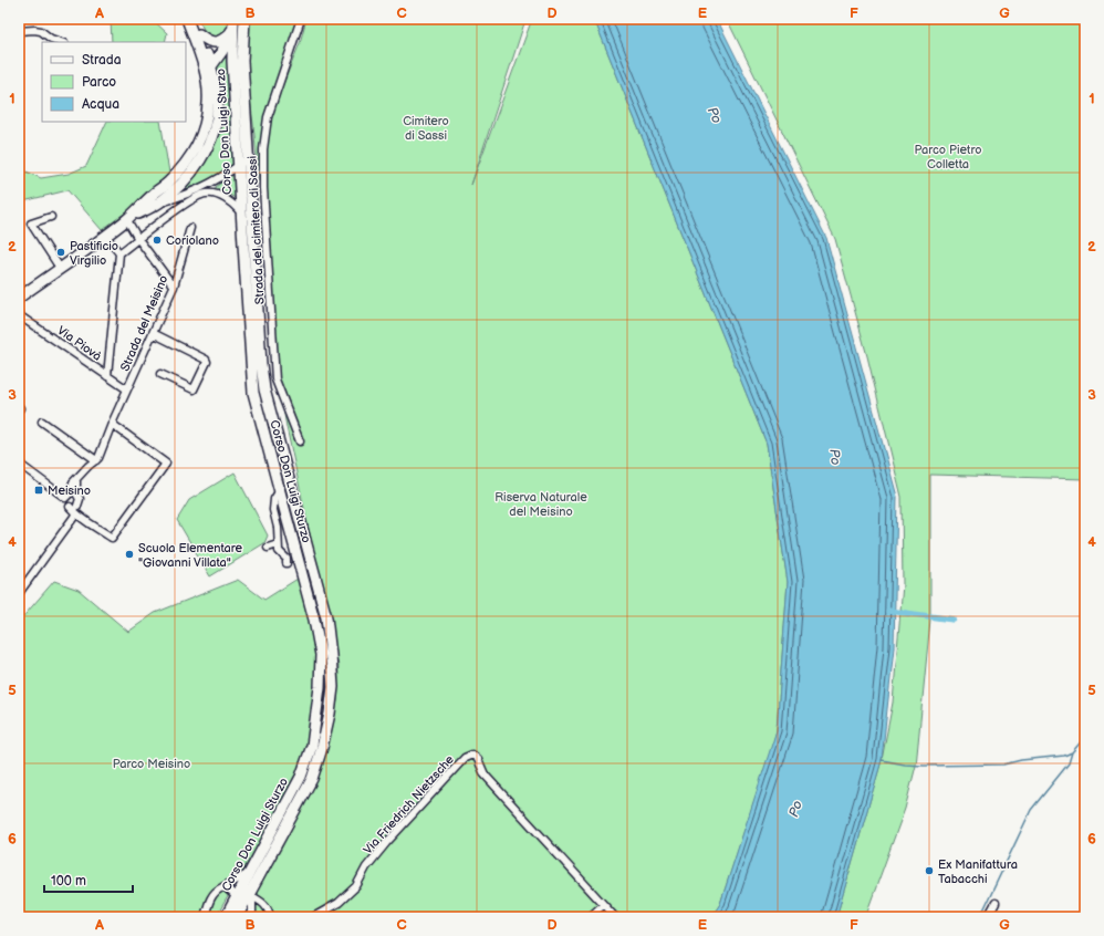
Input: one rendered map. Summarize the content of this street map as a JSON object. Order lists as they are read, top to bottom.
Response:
{
  "streets": {
    "main road": ["Corso Don Luigi Sturzo"],
    "street": [
      "Strada del cimitero di Sassi",
      "Strada del Meisino",
      "Via Piovà",
      "Via Friedrich Nietzsche"
    ]
  },
  "crossings": [
    ["Strada del Meisino", "Via Piovà"]
  ],
  "water": ["Po"],
  "parks": [
    "Cimitero di Sassi",
    "Parco Pietro Colletta",
    "Riserva Naturale del Meisino",
    "Parco Meisino"
  ],
  "places": {
    "other": [
      "Coriolano",
      "Pastificio Virgilio",
      "Scuola Elementare \"Giovanni Villata\"",
      "Ex Manifattura Tabacchi"
    ],
    "transit": ["Meisino"]
  },
  "legend": ["Strada", "Parco", "Acqua"],
  "scale_bar": "100 m",
  "grid": {
    "columns": [
      "A",
      "B",
      "C",
      "D",
      "E",
      "F",
      "G"
    ],
    "rows": [
      "1",
      "2",
      "3",
      "4",
      "5",
      "6"
    ]
  }
}
